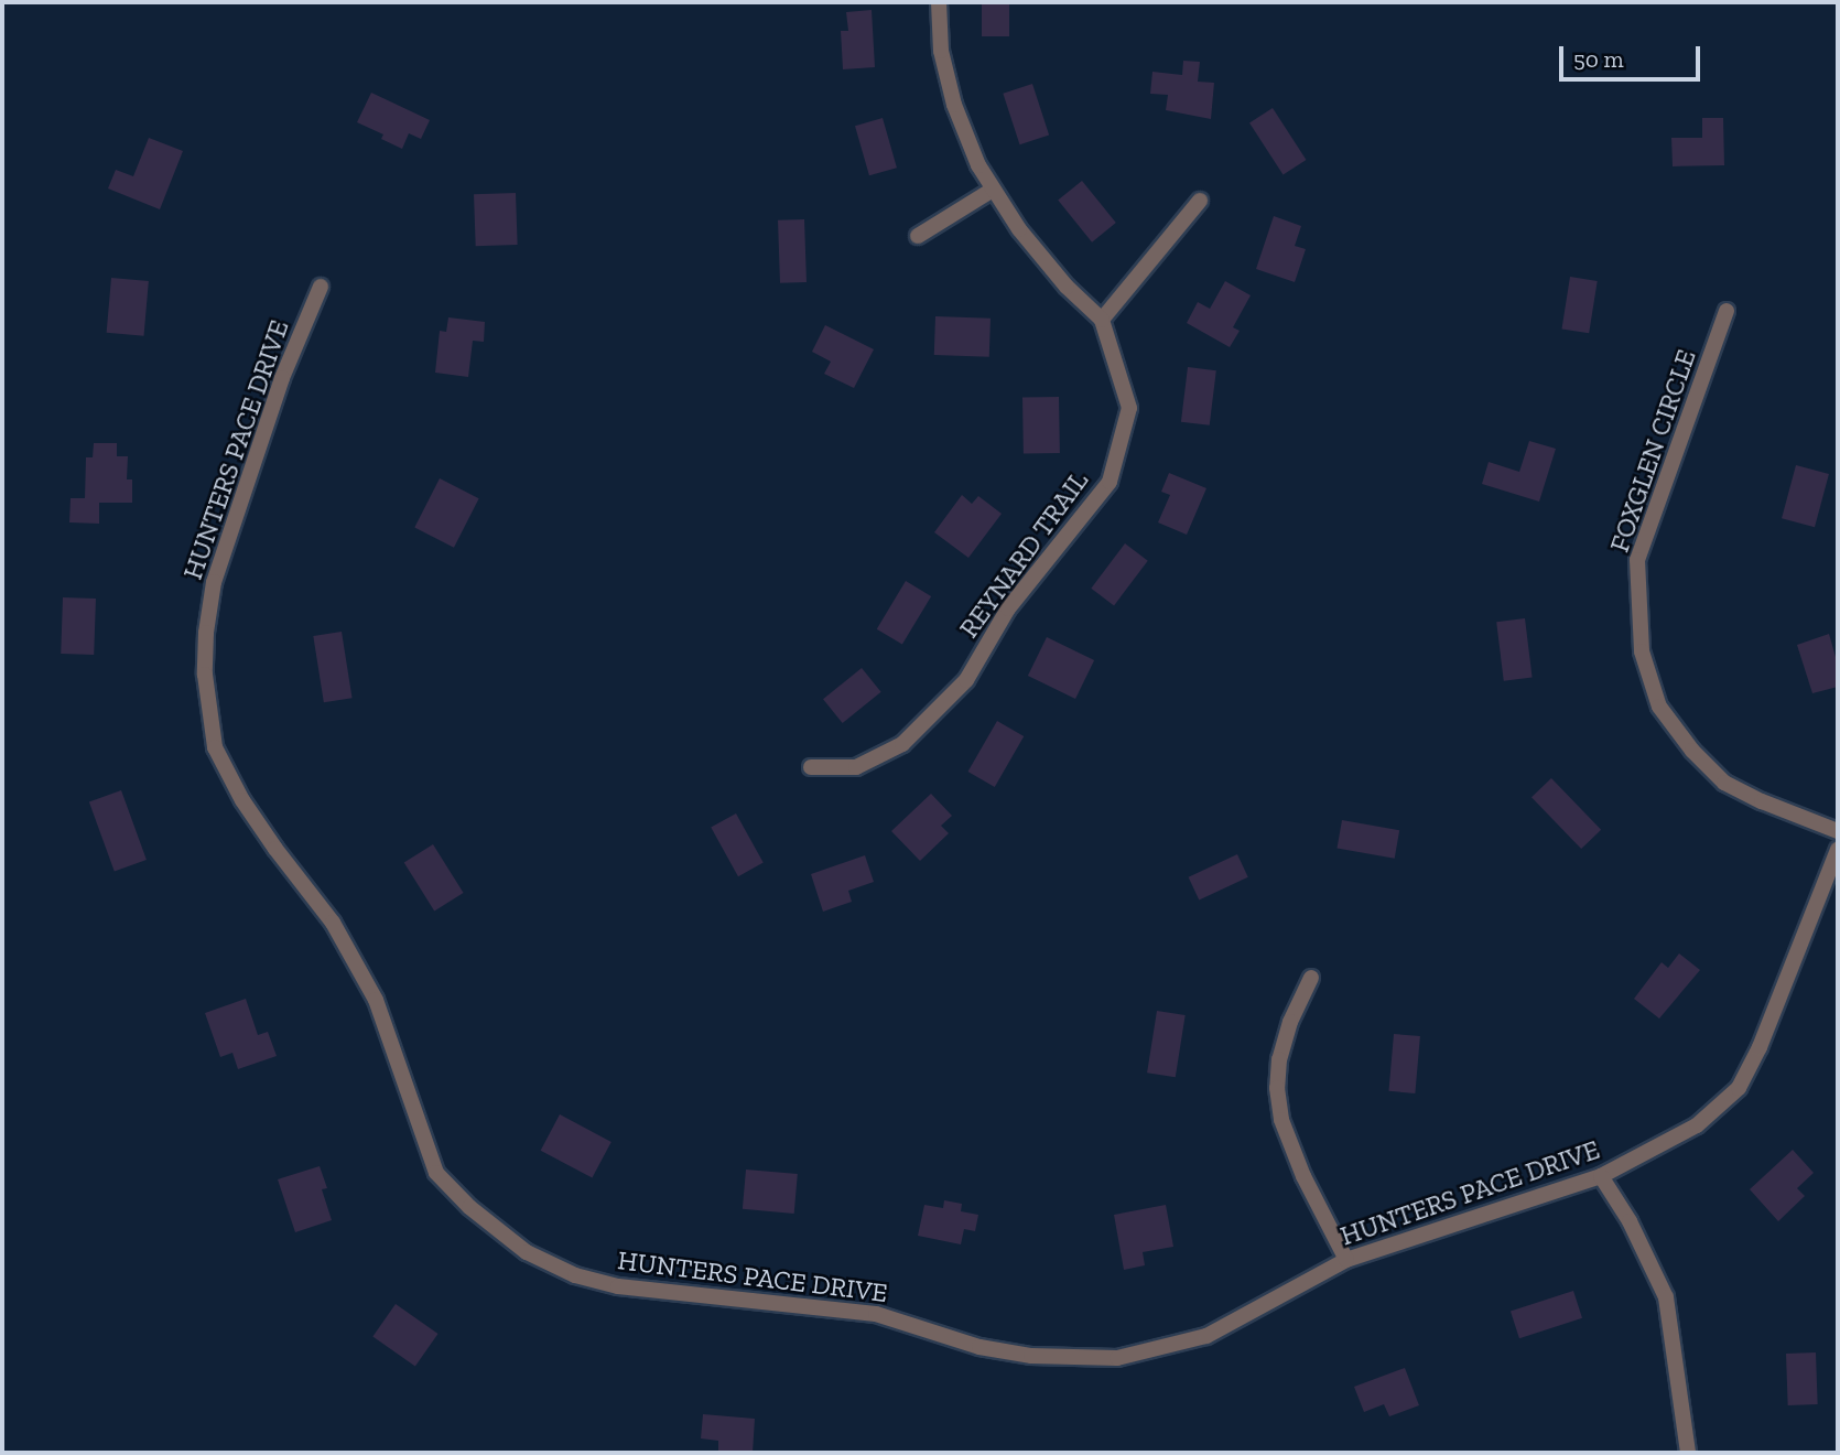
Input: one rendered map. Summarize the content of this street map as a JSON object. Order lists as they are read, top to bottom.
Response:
{
  "streets": {
    "street": ["HUNTERS PACE DRIVE", "FOXGLEN CIRCLE", "REYNARD TRAIL"]
  },
  "scale_bar": "50 m"
}
